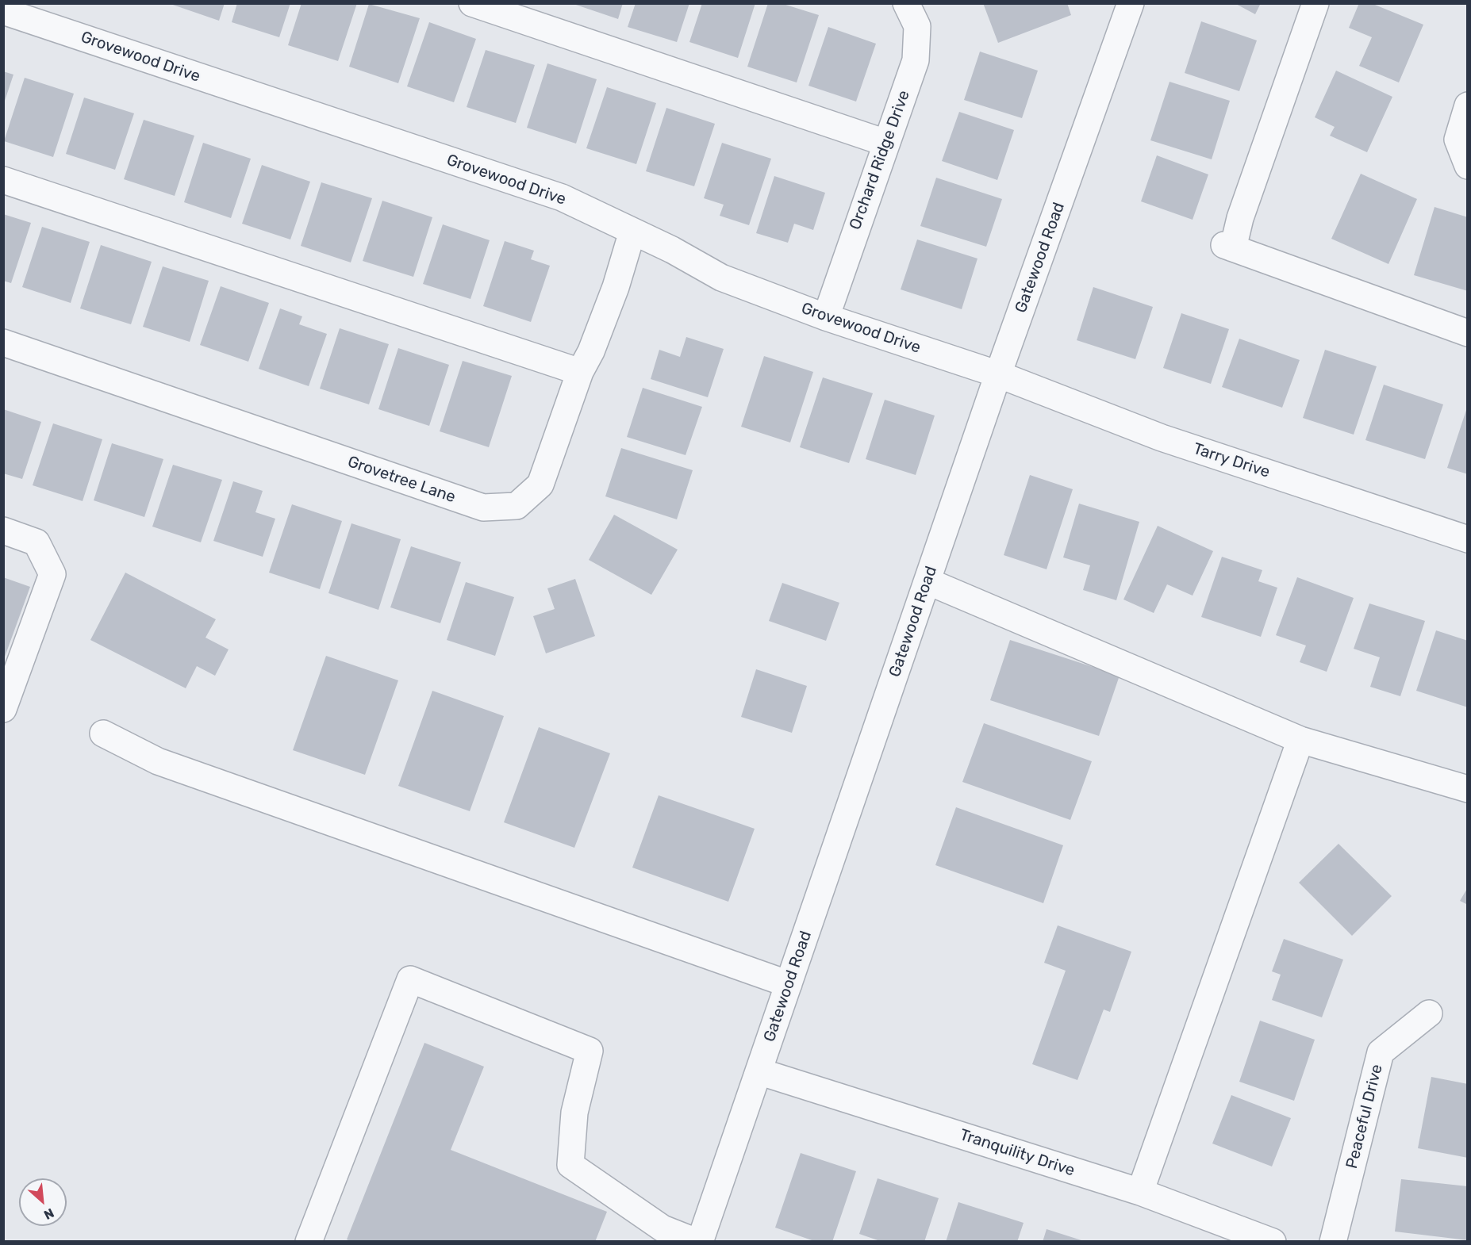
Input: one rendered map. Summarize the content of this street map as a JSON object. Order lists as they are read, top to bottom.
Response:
{
  "streets": {
    "street": [
      "Grovewood Drive",
      "Orchard Ridge Drive",
      "Gatewood Road",
      "Tarry Drive",
      "Grovetree Lane",
      "Peaceful Drive",
      "Tranquility Drive"
    ]
  },
  "crossings": [
    ["Grovewood Drive", "Orchard Ridge Drive"],
    ["Grovewood Drive", "Gatewood Road"],
    ["Grovewood Drive", "Tarry Drive"],
    ["Grovewood Drive", "Grovetree Lane"],
    ["Gatewood Road", "Tarry Drive"],
    ["Gatewood Road", "Tranquility Drive"]
  ],
  "north": "bottom right"
}
